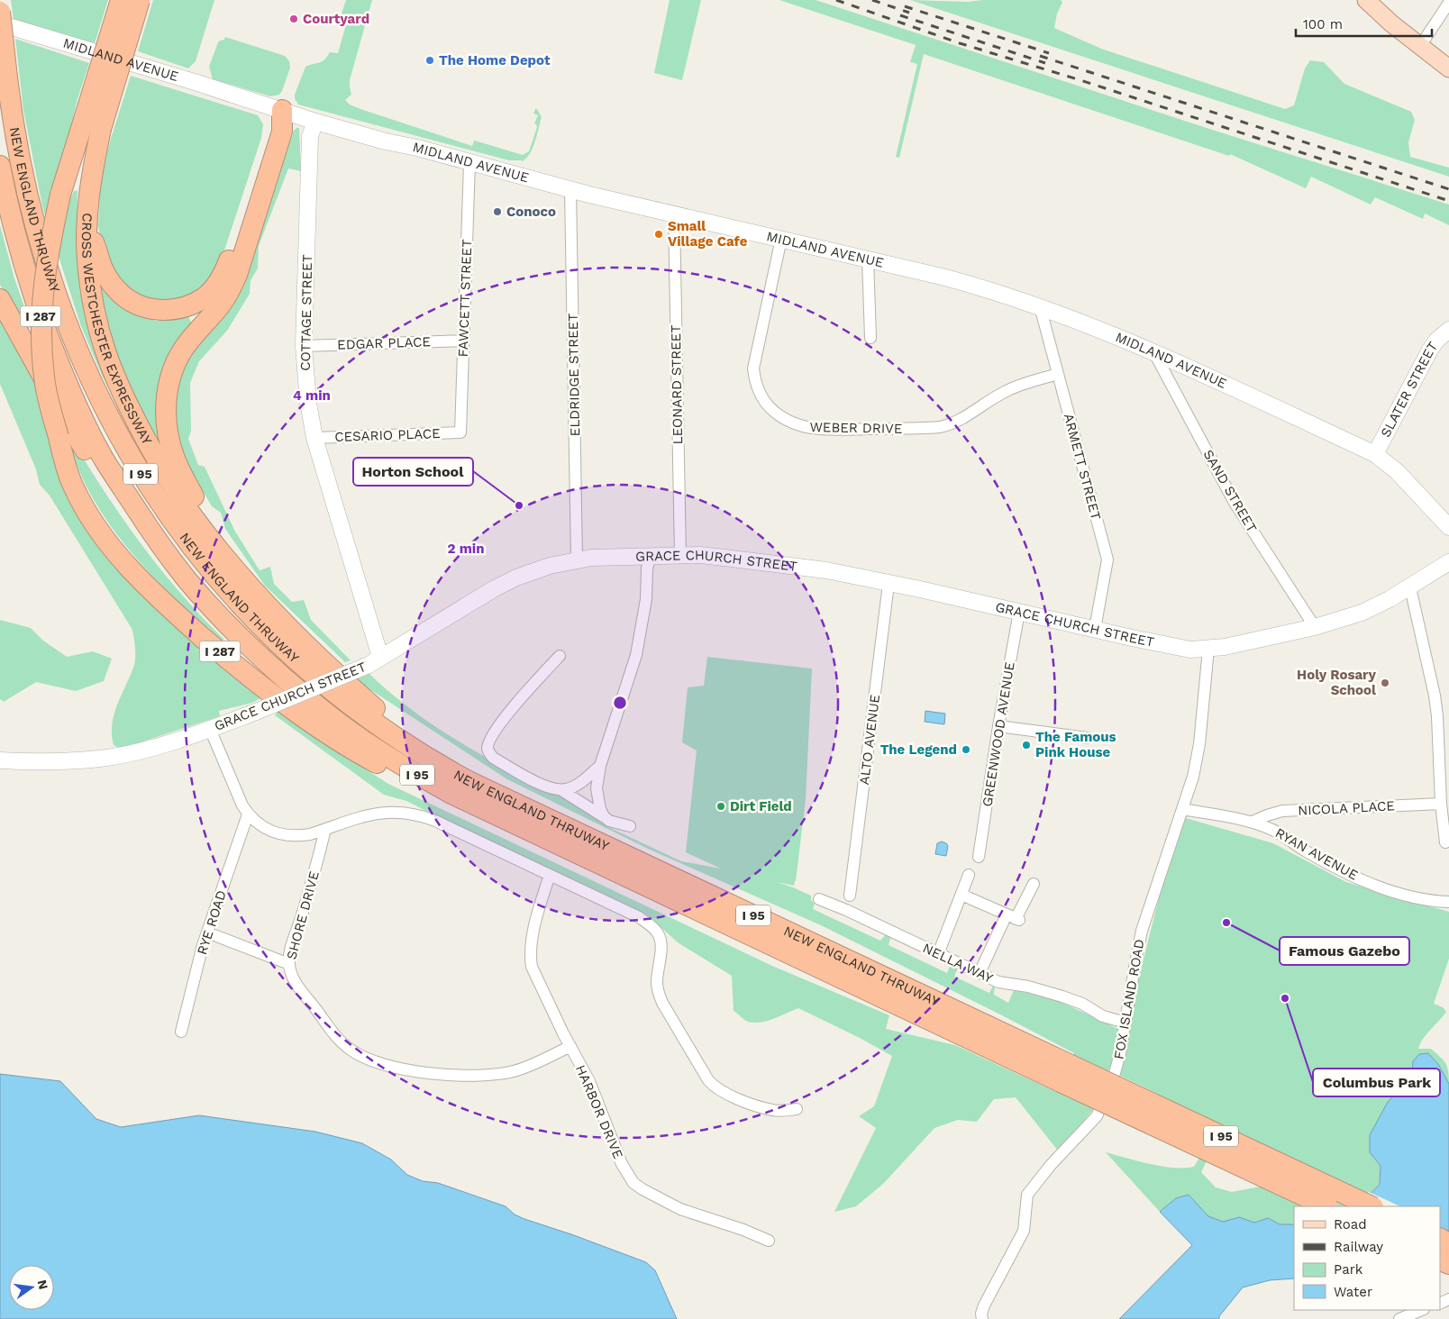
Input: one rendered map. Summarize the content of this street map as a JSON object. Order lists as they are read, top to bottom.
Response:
{
  "streets": {
    "highway": [
      "NEW ENGLAND THRUWAY",
      "I 287",
      "CROSS WESTCHESTER EXPRESSWAY",
      "I 95"
    ],
    "street": [
      "MIDLAND AVENUE",
      "FAWCETT STREET",
      "COTTAGE STREET",
      "EDGAR PLACE",
      "ELDRIDGE STREET",
      "LEONARD STREET",
      "SLATER STREET",
      "WEBER DRIVE",
      "CESARIO PLACE",
      "ARMETT STREET",
      "SAND STREET",
      "GRACE CHURCH STREET",
      "GREENWOOD AVENUE",
      "ALTO AVENUE",
      "NICOLA PLACE",
      "RYAN AVENUE",
      "SHORE DRIVE",
      "RYE ROAD",
      "NELLA WAY",
      "FOX ISLAND ROAD",
      "HARBOR DRIVE"
    ]
  },
  "crossings": [
    ["MIDLAND AVENUE", "FAWCETT STREET"],
    ["MIDLAND AVENUE", "COTTAGE STREET"],
    ["MIDLAND AVENUE", "ELDRIDGE STREET"],
    ["MIDLAND AVENUE", "LEONARD STREET"],
    ["MIDLAND AVENUE", "SLATER STREET"],
    ["MIDLAND AVENUE", "WEBER DRIVE"],
    ["MIDLAND AVENUE", "ARMETT STREET"],
    ["MIDLAND AVENUE", "SAND STREET"],
    ["NEW ENGLAND THRUWAY", "CROSS WESTCHESTER EXPRESSWAY"],
    ["FAWCETT STREET", "EDGAR PLACE"],
    ["FAWCETT STREET", "CESARIO PLACE"],
    ["COTTAGE STREET", "EDGAR PLACE"],
    ["COTTAGE STREET", "CESARIO PLACE"],
    ["COTTAGE STREET", "GRACE CHURCH STREET"],
    ["ELDRIDGE STREET", "GRACE CHURCH STREET"],
    ["LEONARD STREET", "GRACE CHURCH STREET"],
    ["WEBER DRIVE", "ARMETT STREET"],
    ["ARMETT STREET", "GRACE CHURCH STREET"],
    ["SAND STREET", "GRACE CHURCH STREET"],
    ["GRACE CHURCH STREET", "GREENWOOD AVENUE"],
    ["GRACE CHURCH STREET", "ALTO AVENUE"],
    ["GRACE CHURCH STREET", "FOX ISLAND ROAD"],
    ["NICOLA PLACE", "RYAN AVENUE"],
    ["RYAN AVENUE", "FOX ISLAND ROAD"],
    ["SHORE DRIVE", "HARBOR DRIVE"],
    ["NELLA WAY", "FOX ISLAND ROAD"]
  ],
  "places": [
    "Courtyard",
    "The Home Depot",
    "Conoco",
    "Small Village Cafe",
    "Horton School",
    "Holy Rosary School",
    "The Famous Pink House",
    "The Legend",
    "Dirt Field",
    "Famous Gazebo",
    "Columbus Park"
  ],
  "legend": [
    "Road",
    "Railway",
    "Park",
    "Water"
  ],
  "scale_bar": "100 m",
  "north": "right",
  "rings": ["4 min", "2 min"]
}
